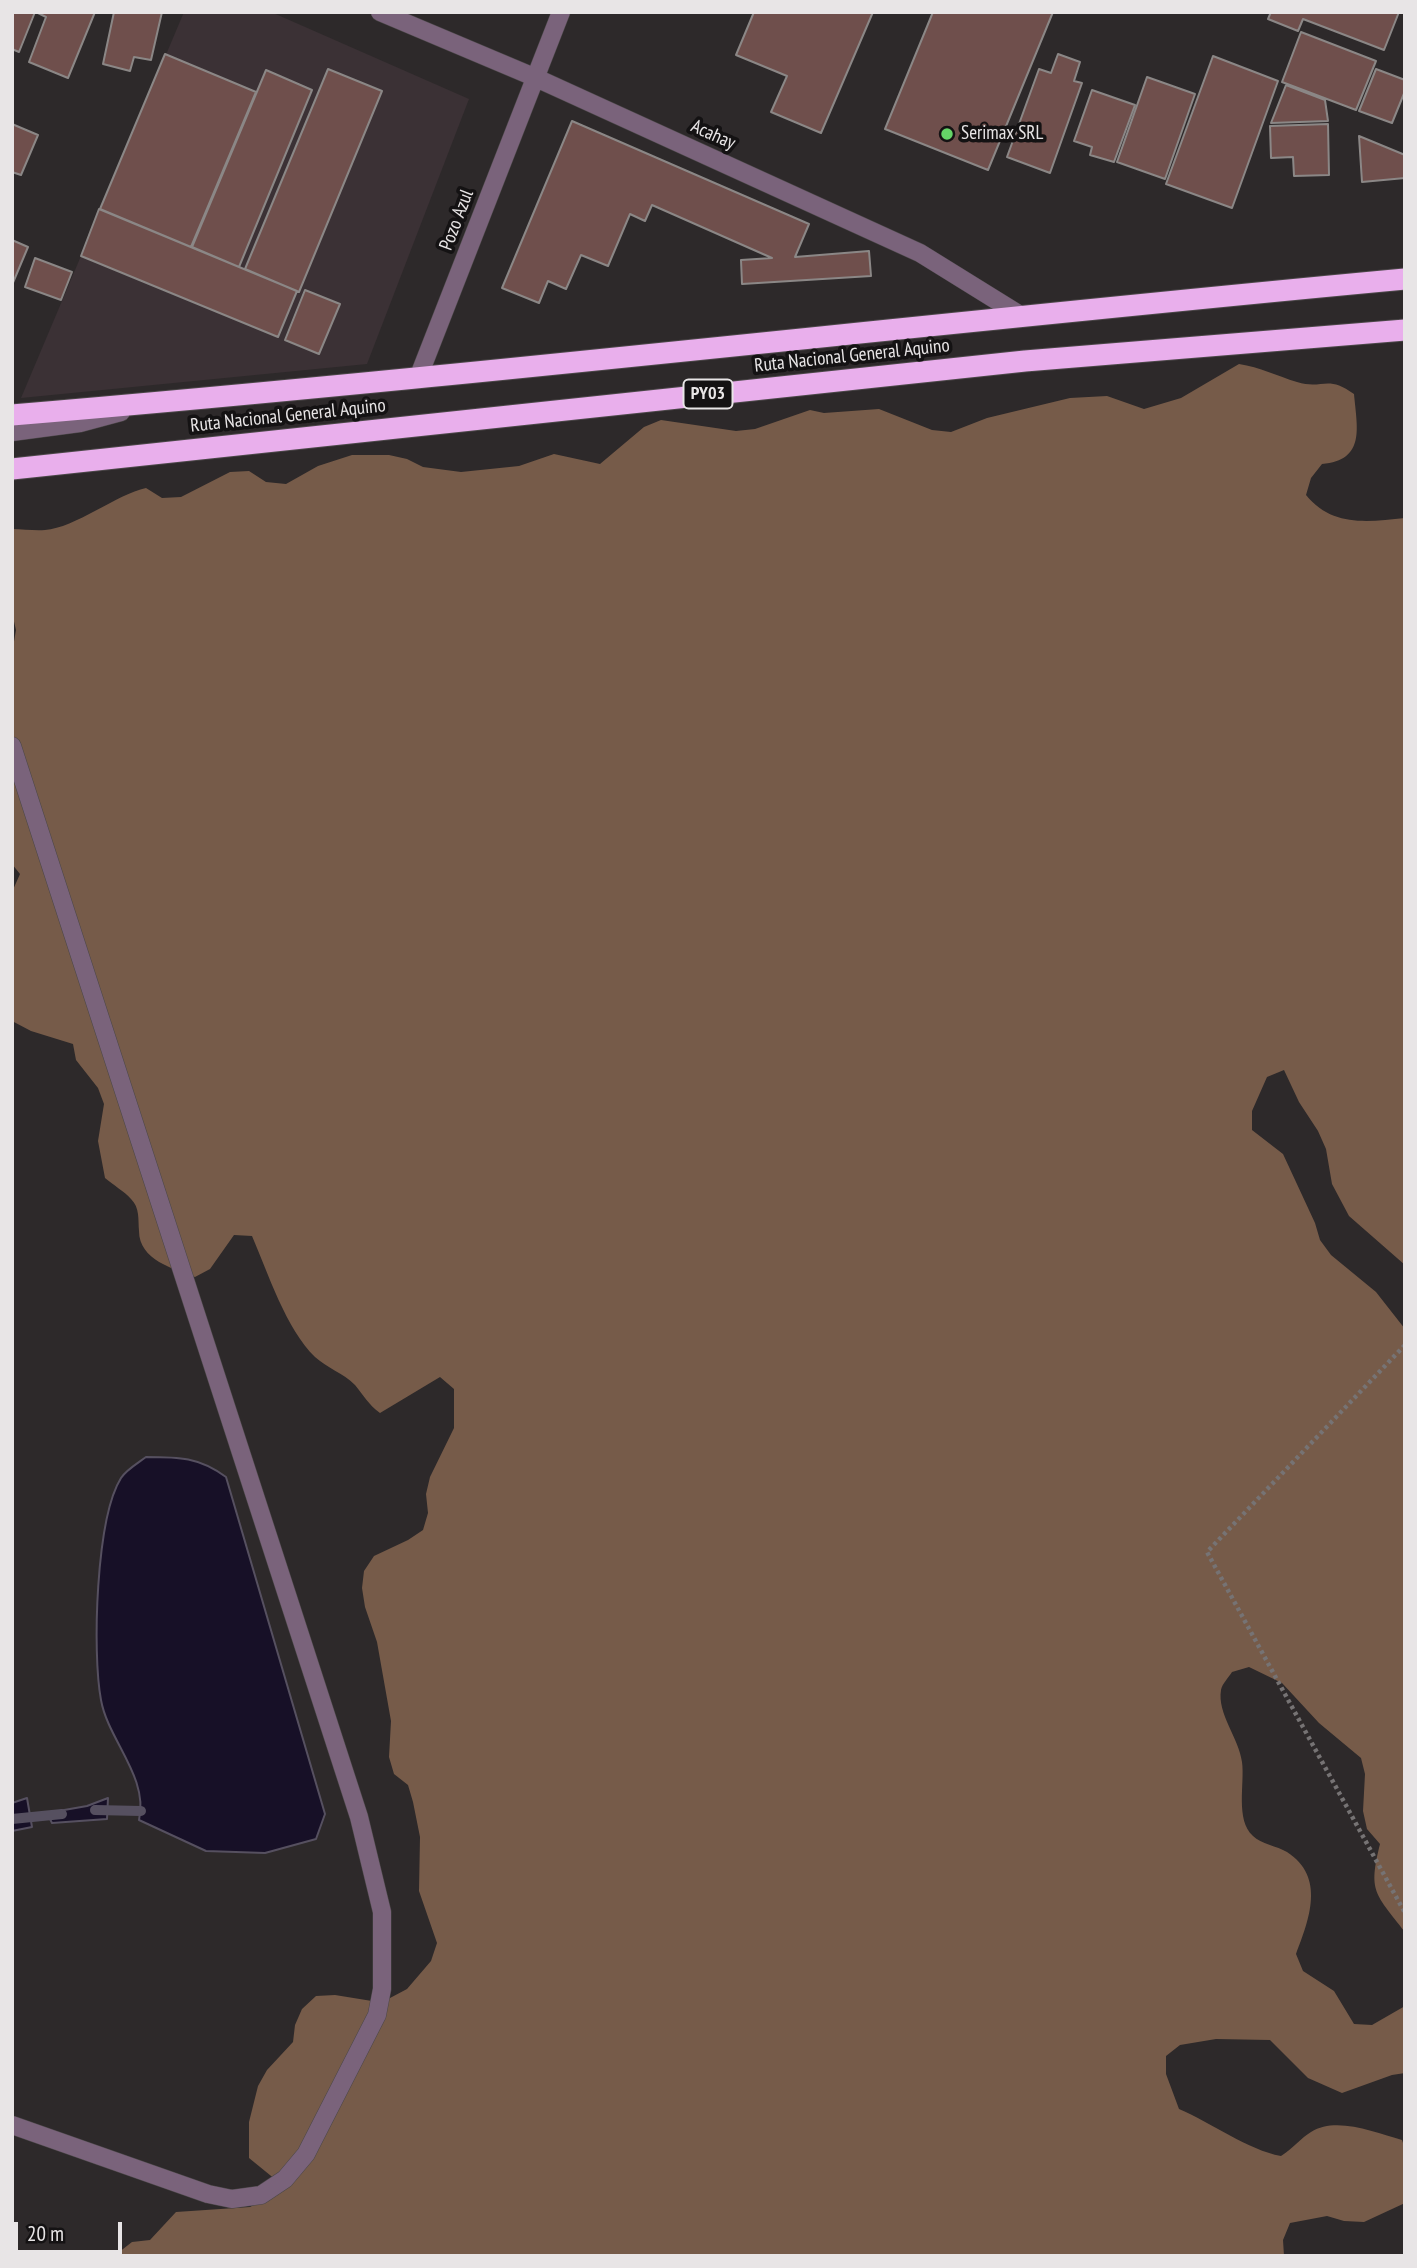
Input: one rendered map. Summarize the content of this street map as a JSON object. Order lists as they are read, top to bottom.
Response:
{
  "streets": {
    "highway": ["Ruta Nacional General Aquino", "PY03"],
    "street": ["Acahay", "Pozo Azul"]
  },
  "crossings": [
    ["Acahay", "Pozo Azul"],
    ["Acahay", "Ruta Nacional General Aquino"],
    ["Pozo Azul", "Ruta Nacional General Aquino"]
  ],
  "places": ["Serimax SRL"],
  "scale_bar": "20 m"
}
